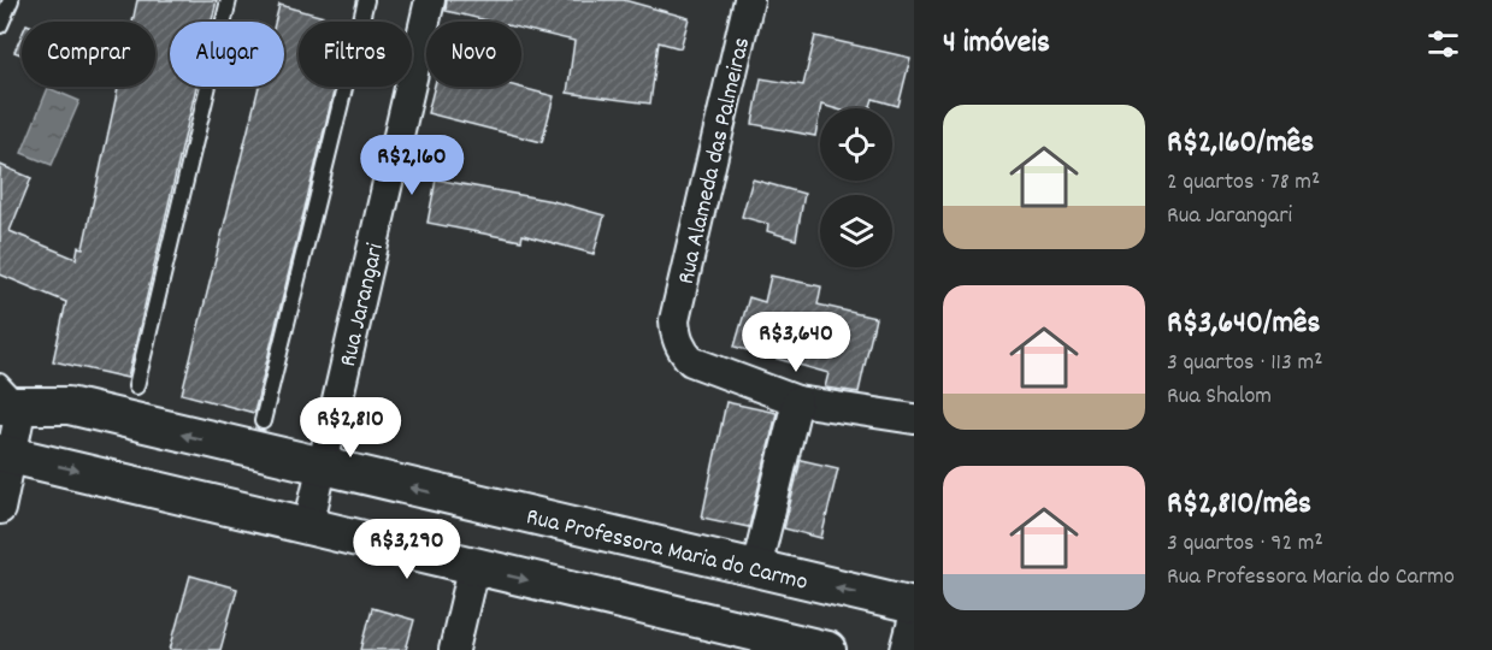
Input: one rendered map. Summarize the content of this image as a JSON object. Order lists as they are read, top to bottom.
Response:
{
  "streets": {
    "street": ["Rua Alameda das Palmeiras", "Rua Jarangari", "Rua Professora Maria do Carmo"]
  },
  "crossings": [
    ["Rua Jarangari", "Rua Professora Maria do Carmo"]
  ],
  "page": {
    "heading": "4 imóveis",
    "chip": [
      "Comprar",
      "Alugar",
      "Filtros",
      "Novo"
    ],
    "list": [
      {
        "name": "R$2,160/mês",
        "note": "2 quartos · 78 m² · Rua Jarangari"
      },
      {
        "name": "R$3,640/mês",
        "note": "3 quartos · 113 m² · Rua Shalom"
      },
      {
        "name": "R$2,810/mês",
        "note": "3 quartos · 92 m² · Rua Professora Maria do Carmo"
      }
    ],
    "price": [
      "R$2,160",
      "R$3,640",
      "R$2,810",
      "R$3,290"
    ]
  }
}
